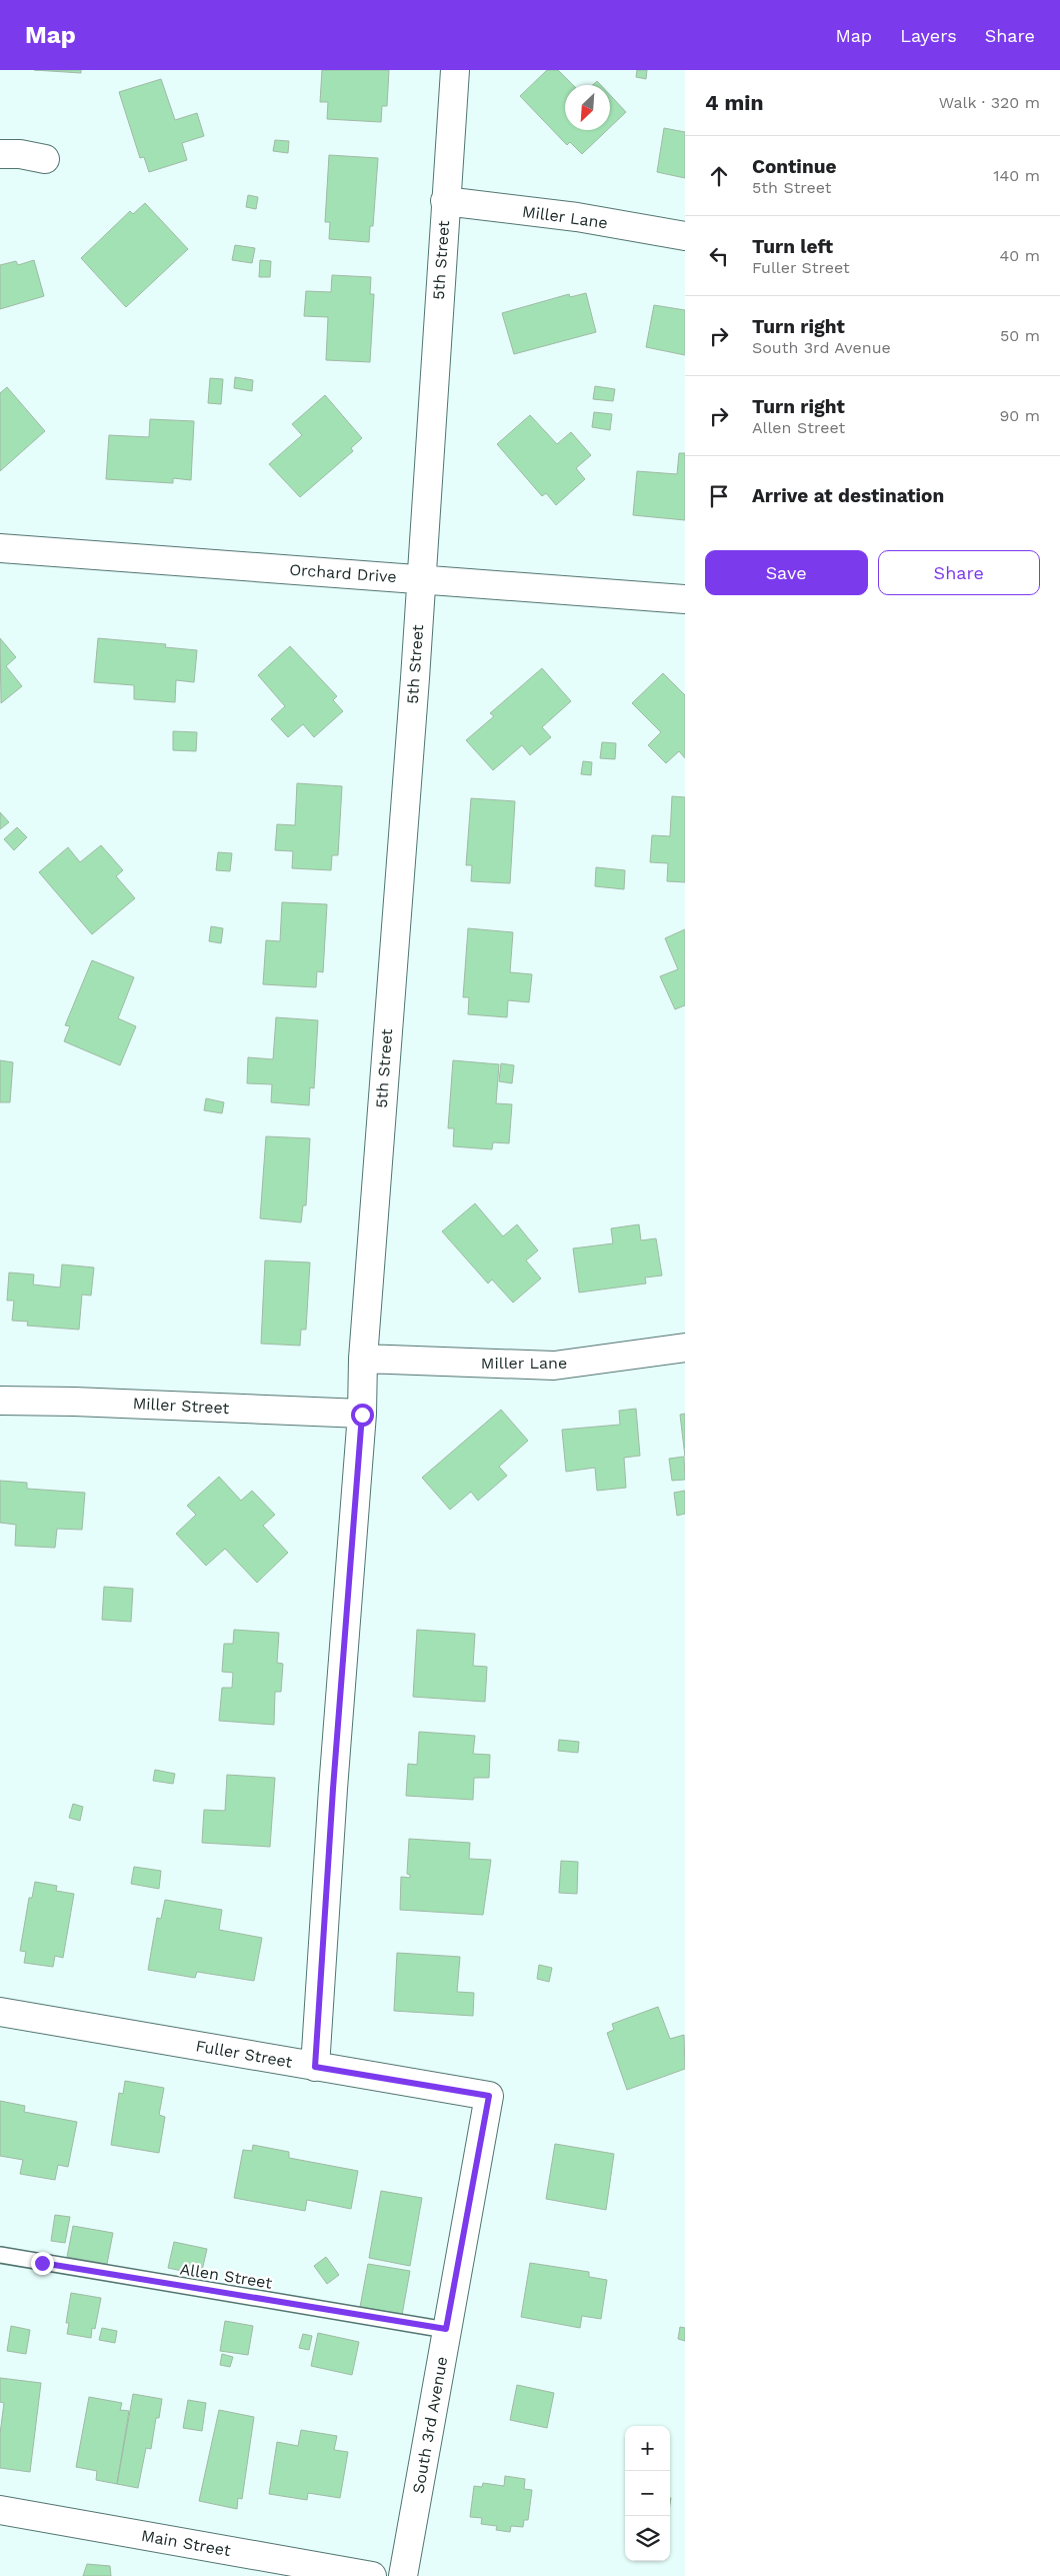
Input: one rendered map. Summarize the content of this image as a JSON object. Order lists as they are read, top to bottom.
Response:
{
  "streets": {
    "street": [
      "Miller Lane",
      "5th Street",
      "Orchard Drive",
      "Miller Street",
      "Fuller Street",
      "South 3rd Avenue",
      "Main Street"
    ],
    "lane": ["Allen Street"]
  },
  "crossings": [
    ["Miller Lane", "5th Street"],
    ["5th Street", "Orchard Drive"],
    ["5th Street", "Miller Street"],
    ["5th Street", "Fuller Street"],
    ["Fuller Street", "South 3rd Avenue"],
    ["Allen Street", "South 3rd Avenue"]
  ],
  "north": "bottom left",
  "page": {
    "header": "Map",
    "nav": ["Map", "Layers", "Share"],
    "heading": ["4 min", "Walk · 320 m"],
    "list": [
      ["Continue", "5th Street", "140 m"],
      ["Turn left", "Fuller Street", "40 m"],
      ["Turn right", "South 3rd Avenue", "50 m"],
      ["Turn right", "Allen Street", "90 m"],
      "Arrive at destination"
    ],
    "buttons": ["Save", "Share"],
    "map_buttons": ["+", "−"]
  }
}
